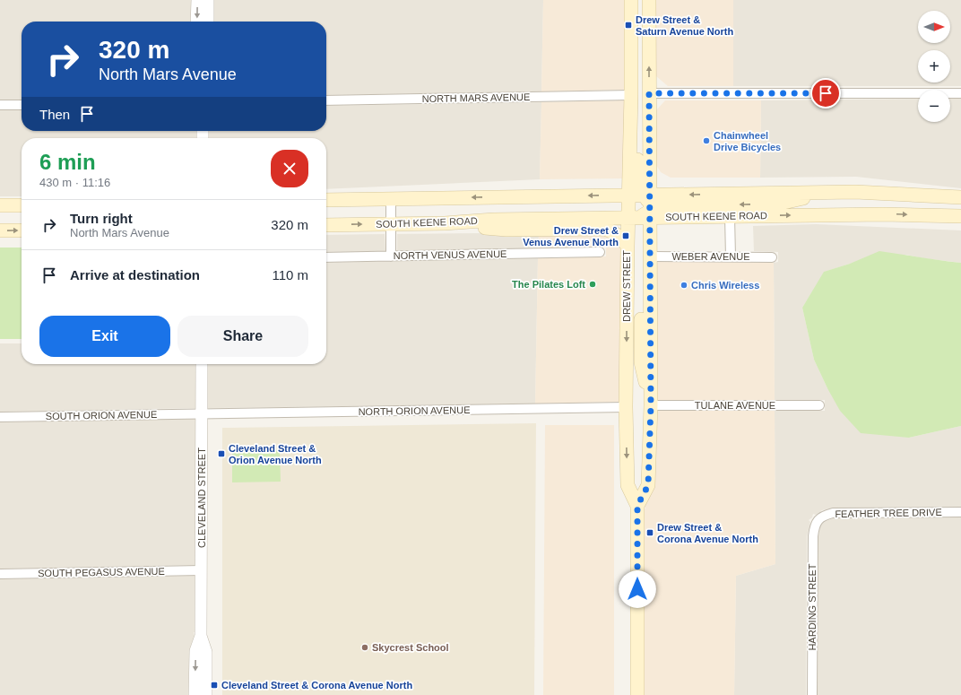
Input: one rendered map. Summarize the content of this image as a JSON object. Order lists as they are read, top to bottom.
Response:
{
  "streets": {
    "main road": ["SOUTH KEENE ROAD", "DREW STREET"],
    "street": [
      "NORTH MARS AVENUE",
      "NORTH VENUS AVENUE",
      "WEBER AVENUE",
      "TULANE AVENUE",
      "NORTH ORION AVENUE",
      "SOUTH ORION AVENUE",
      "CLEVELAND STREET",
      "FEATHER TREE DRIVE",
      "SOUTH PEGASUS AVENUE",
      "HARDING STREET"
    ]
  },
  "crossings": [
    ["NORTH MARS AVENUE", "DREW STREET"],
    ["SOUTH KEENE ROAD", "DREW STREET"],
    ["WEBER AVENUE", "DREW STREET"],
    ["DREW STREET", "TULANE AVENUE"],
    ["DREW STREET", "NORTH ORION AVENUE"],
    ["NORTH ORION AVENUE", "SOUTH ORION AVENUE"],
    ["NORTH ORION AVENUE", "CLEVELAND STREET"],
    ["SOUTH ORION AVENUE", "CLEVELAND STREET"],
    ["CLEVELAND STREET", "SOUTH PEGASUS AVENUE"],
    ["FEATHER TREE DRIVE", "HARDING STREET"]
  ],
  "places": {
    "transit": [
      "Drew Street & Saturn Avenue North",
      "Drew Street & Venus Avenue North",
      "Cleveland Street & Orion Avenue North",
      "Drew Street & Corona Avenue North",
      "Cleveland Street & Corona Avenue North"
    ],
    "other": [
      "Chainwheel Drive Bicycles",
      "The Pilates Loft",
      "Chris Wireless",
      "Skycrest School"
    ]
  },
  "north": "right",
  "page": {
    "map_buttons": ["+", "−"],
    "turn": ["320 m", "North Mars Avenue"],
    "then": "Then",
    "heading": ["6 min", "430 m · 11:16"],
    "list": [
      {
        "name": "Turn right",
        "note": "North Mars Avenue",
        "value": "320 m"
      },
      {
        "name": "Arrive at destination",
        "value": "110 m"
      }
    ],
    "buttons": ["Exit", "Share"]
  }
}
